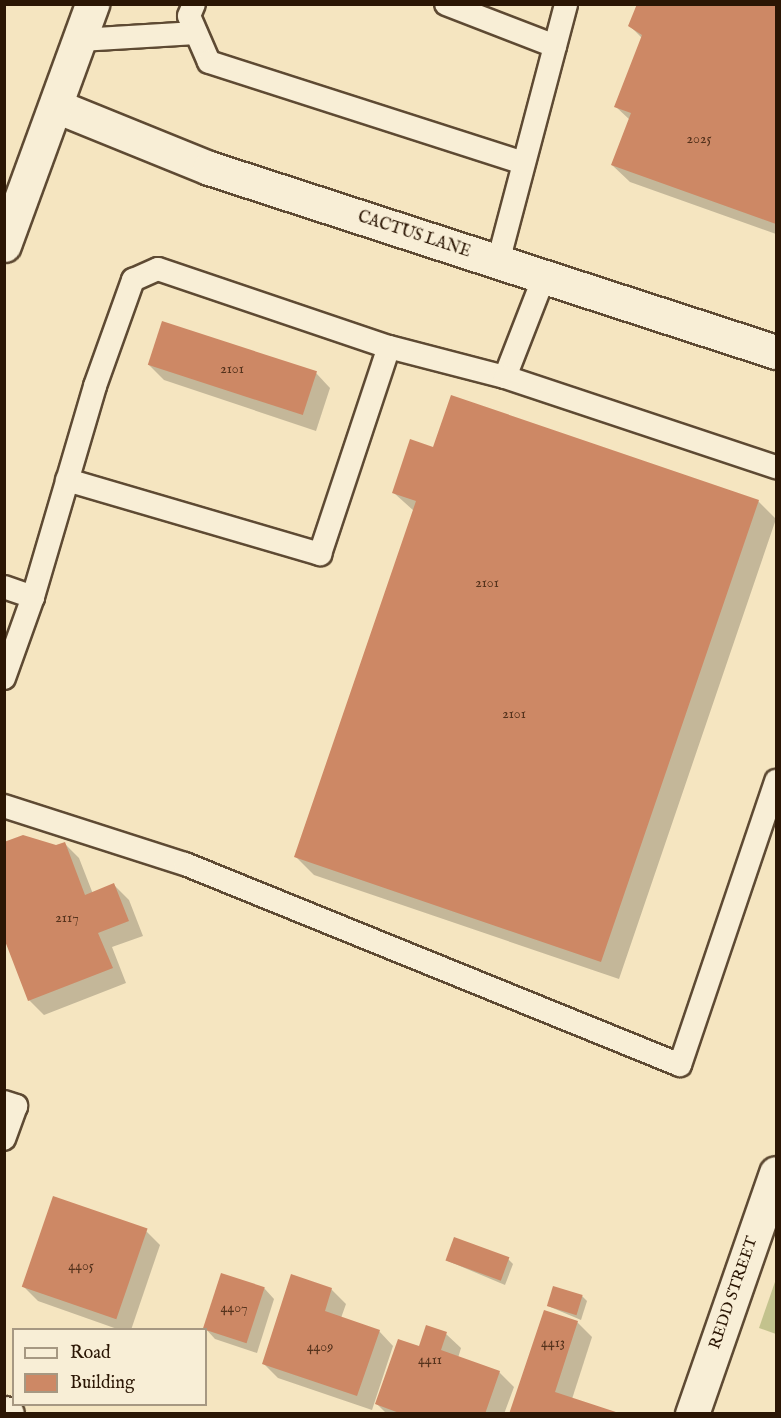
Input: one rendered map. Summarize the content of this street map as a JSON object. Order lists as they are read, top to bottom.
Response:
{
  "streets": {
    "street": ["CACTUS LANE", "REDD STREET"]
  },
  "house_numbers": [
    "2025",
    "2101",
    "2101",
    "2101",
    "2117",
    "4405",
    "4407",
    "4413",
    "4409",
    "4411"
  ],
  "legend": ["Road", "Building"]
}
